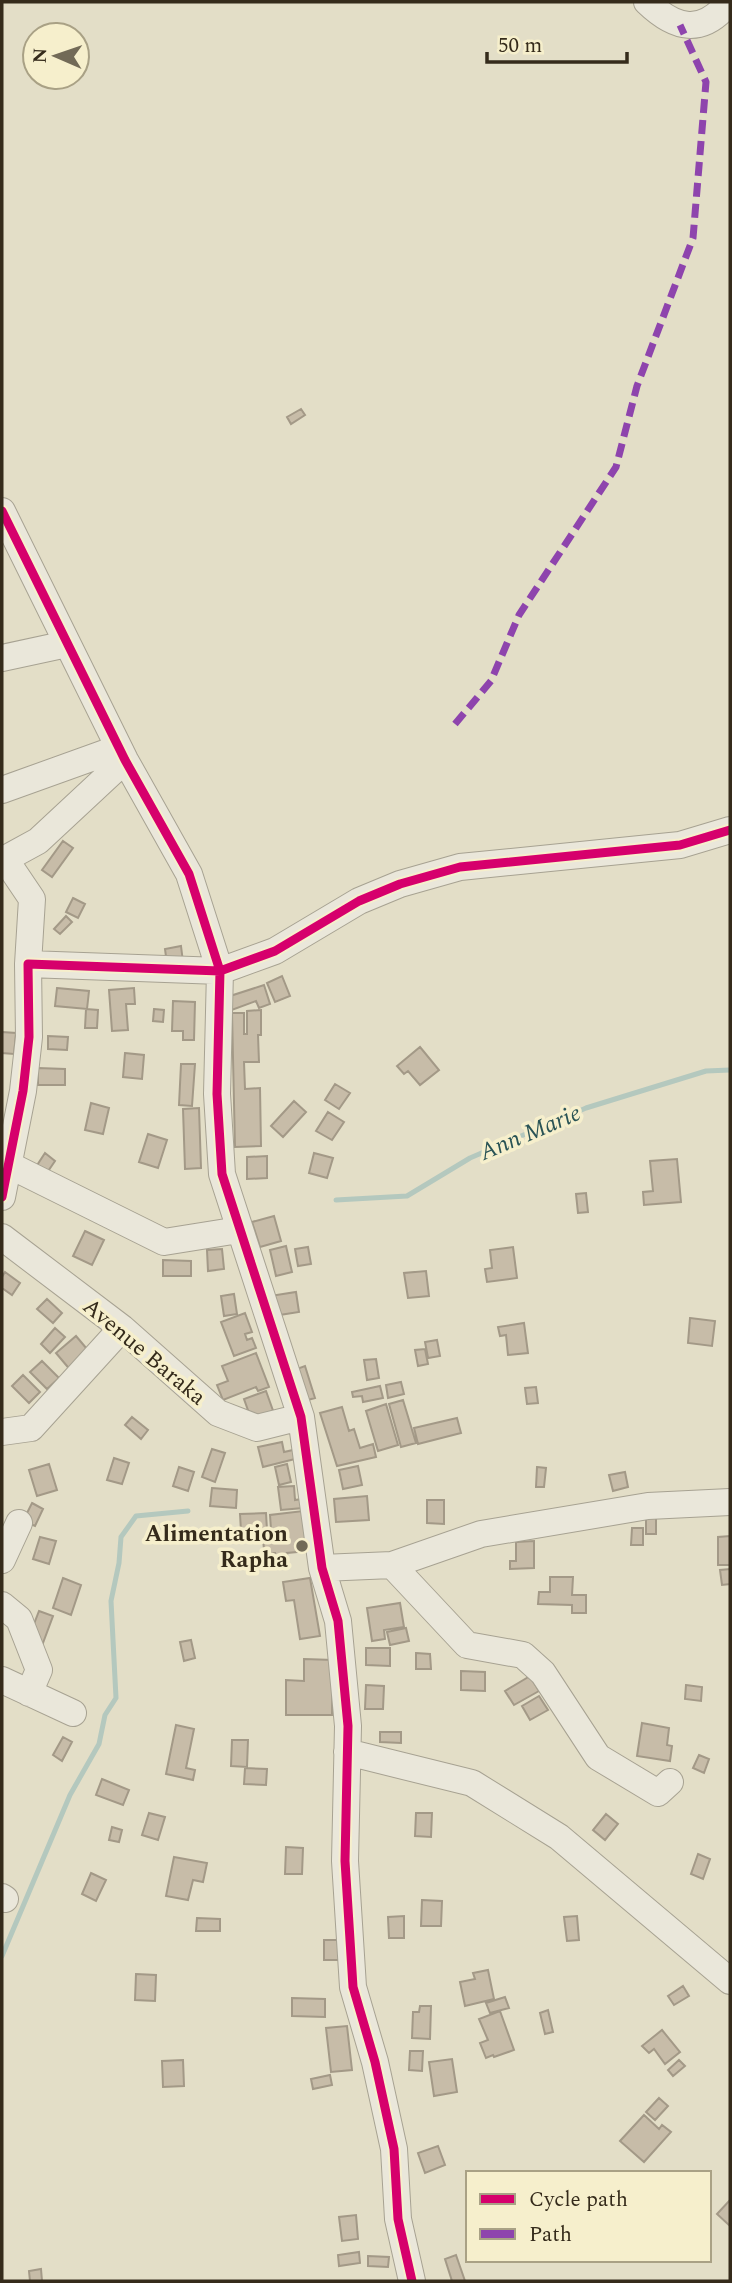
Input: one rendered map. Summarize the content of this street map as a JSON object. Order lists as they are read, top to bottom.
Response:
{
  "streets": {
    "street": ["Avenue Baraka"]
  },
  "water": ["Ann Marie"],
  "places": ["Alimentation Rapha"],
  "legend": ["Cycle path", "Path"],
  "scale_bar": "50 m",
  "north": "left"
}
